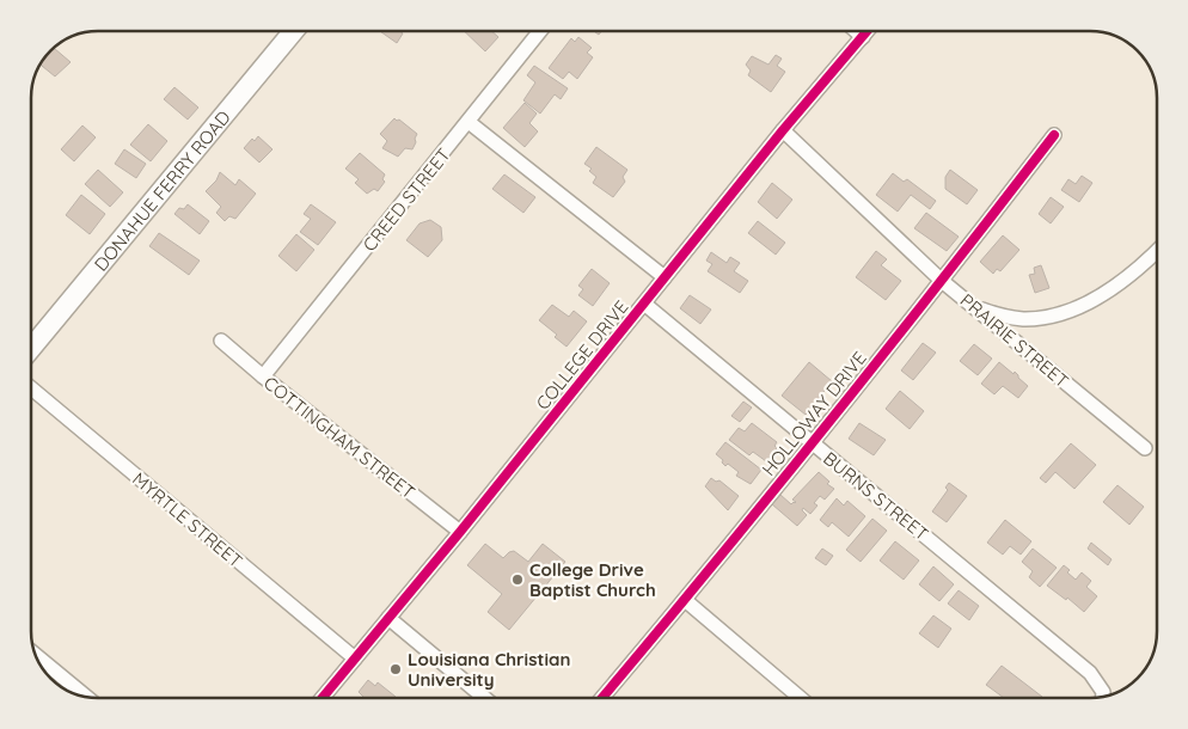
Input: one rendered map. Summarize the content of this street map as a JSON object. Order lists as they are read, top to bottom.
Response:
{
  "streets": {
    "main road": ["DONAHUE FERRY ROAD"],
    "street": [
      "CREED STREET",
      "PRAIRIE STREET",
      "COLLEGE DRIVE",
      "HOLLOWAY DRIVE",
      "COTTINGHAM STREET",
      "BURNS STREET",
      "MYRTLE STREET"
    ]
  },
  "crossings": [
    ["CREED STREET", "COTTINGHAM STREET"],
    ["PRAIRIE STREET", "COLLEGE DRIVE"],
    ["PRAIRIE STREET", "HOLLOWAY DRIVE"],
    ["COLLEGE DRIVE", "COTTINGHAM STREET"],
    ["COLLEGE DRIVE", "BURNS STREET"],
    ["COLLEGE DRIVE", "MYRTLE STREET"],
    ["HOLLOWAY DRIVE", "BURNS STREET"]
  ],
  "places": ["College Drive Baptist Church", "Louisiana Christian University"]
}
